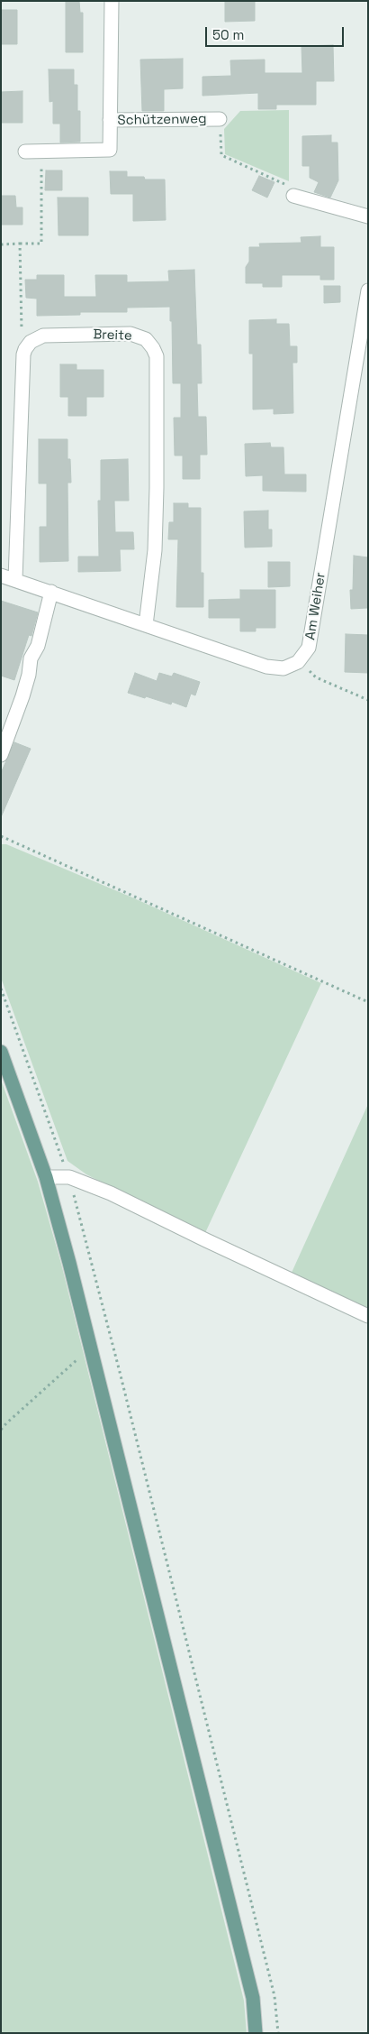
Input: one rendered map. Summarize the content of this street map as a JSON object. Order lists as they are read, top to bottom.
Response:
{
  "streets": {
    "street": ["Schützenweg", "Breite", "Am Weiher"]
  },
  "scale_bar": "50 m"
}
